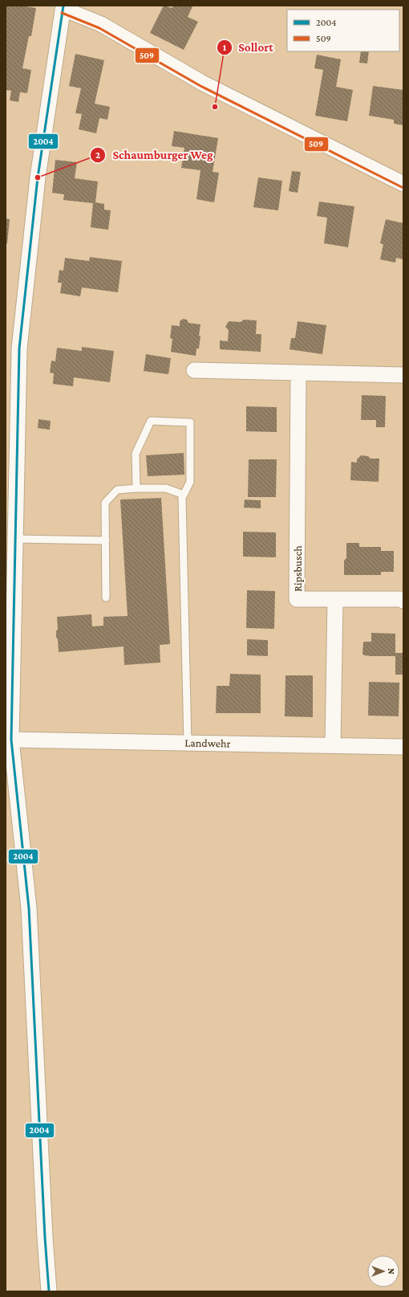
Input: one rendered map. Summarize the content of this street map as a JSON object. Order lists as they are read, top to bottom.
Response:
{
  "streets": {
    "street": ["Ripsbusch", "Landwehr"]
  },
  "places": ["Sollort", "Schaumburger Weg"],
  "lines": ["transit line 2004", "transit line 509"],
  "legend": ["2004", "509"],
  "north": "right"
}
